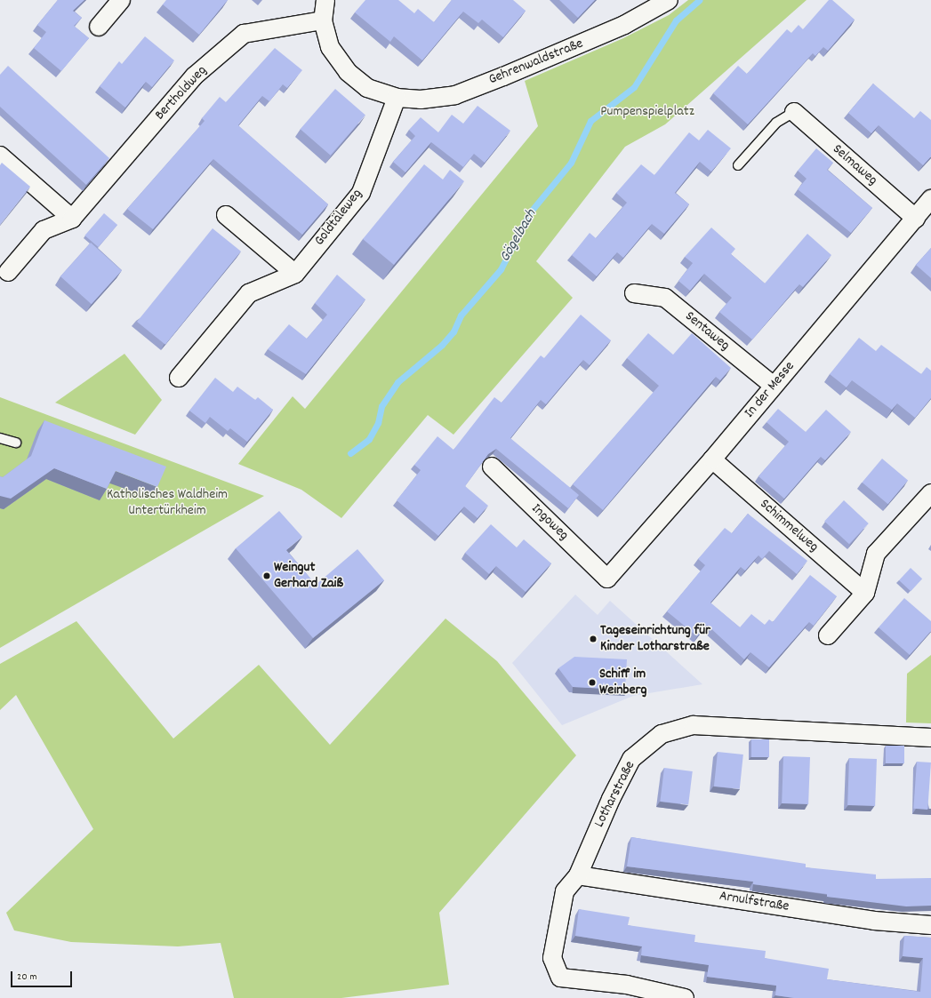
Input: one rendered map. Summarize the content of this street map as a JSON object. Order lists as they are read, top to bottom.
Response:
{
  "streets": {
    "street": [
      "Gehrenwaldstraße",
      "Bertholdweg",
      "Selmaweg",
      "Goldtäleweg",
      "Sentaweg",
      "In der Messe",
      "Ingoweg",
      "Schimmelweg",
      "Lotharstraße",
      "Arnulfstraße"
    ]
  },
  "crossings": [
    ["Gehrenwaldstraße", "Bertholdweg"],
    ["Gehrenwaldstraße", "Goldtäleweg"],
    ["Selmaweg", "In der Messe"],
    ["Sentaweg", "In der Messe"],
    ["In der Messe", "Ingoweg"],
    ["In der Messe", "Schimmelweg"],
    ["Lotharstraße", "Arnulfstraße"]
  ],
  "water": ["Gögelbach"],
  "parks": ["Pumpenspielplatz", "Katholisches Waldheim Untertürkheim"],
  "places": ["Weingut Gerhard Zaiß", "Tageseinrichtung für Kinder Lotharstraße", "Schiff im Weinberg"],
  "scale_bar": "20 m"
}
